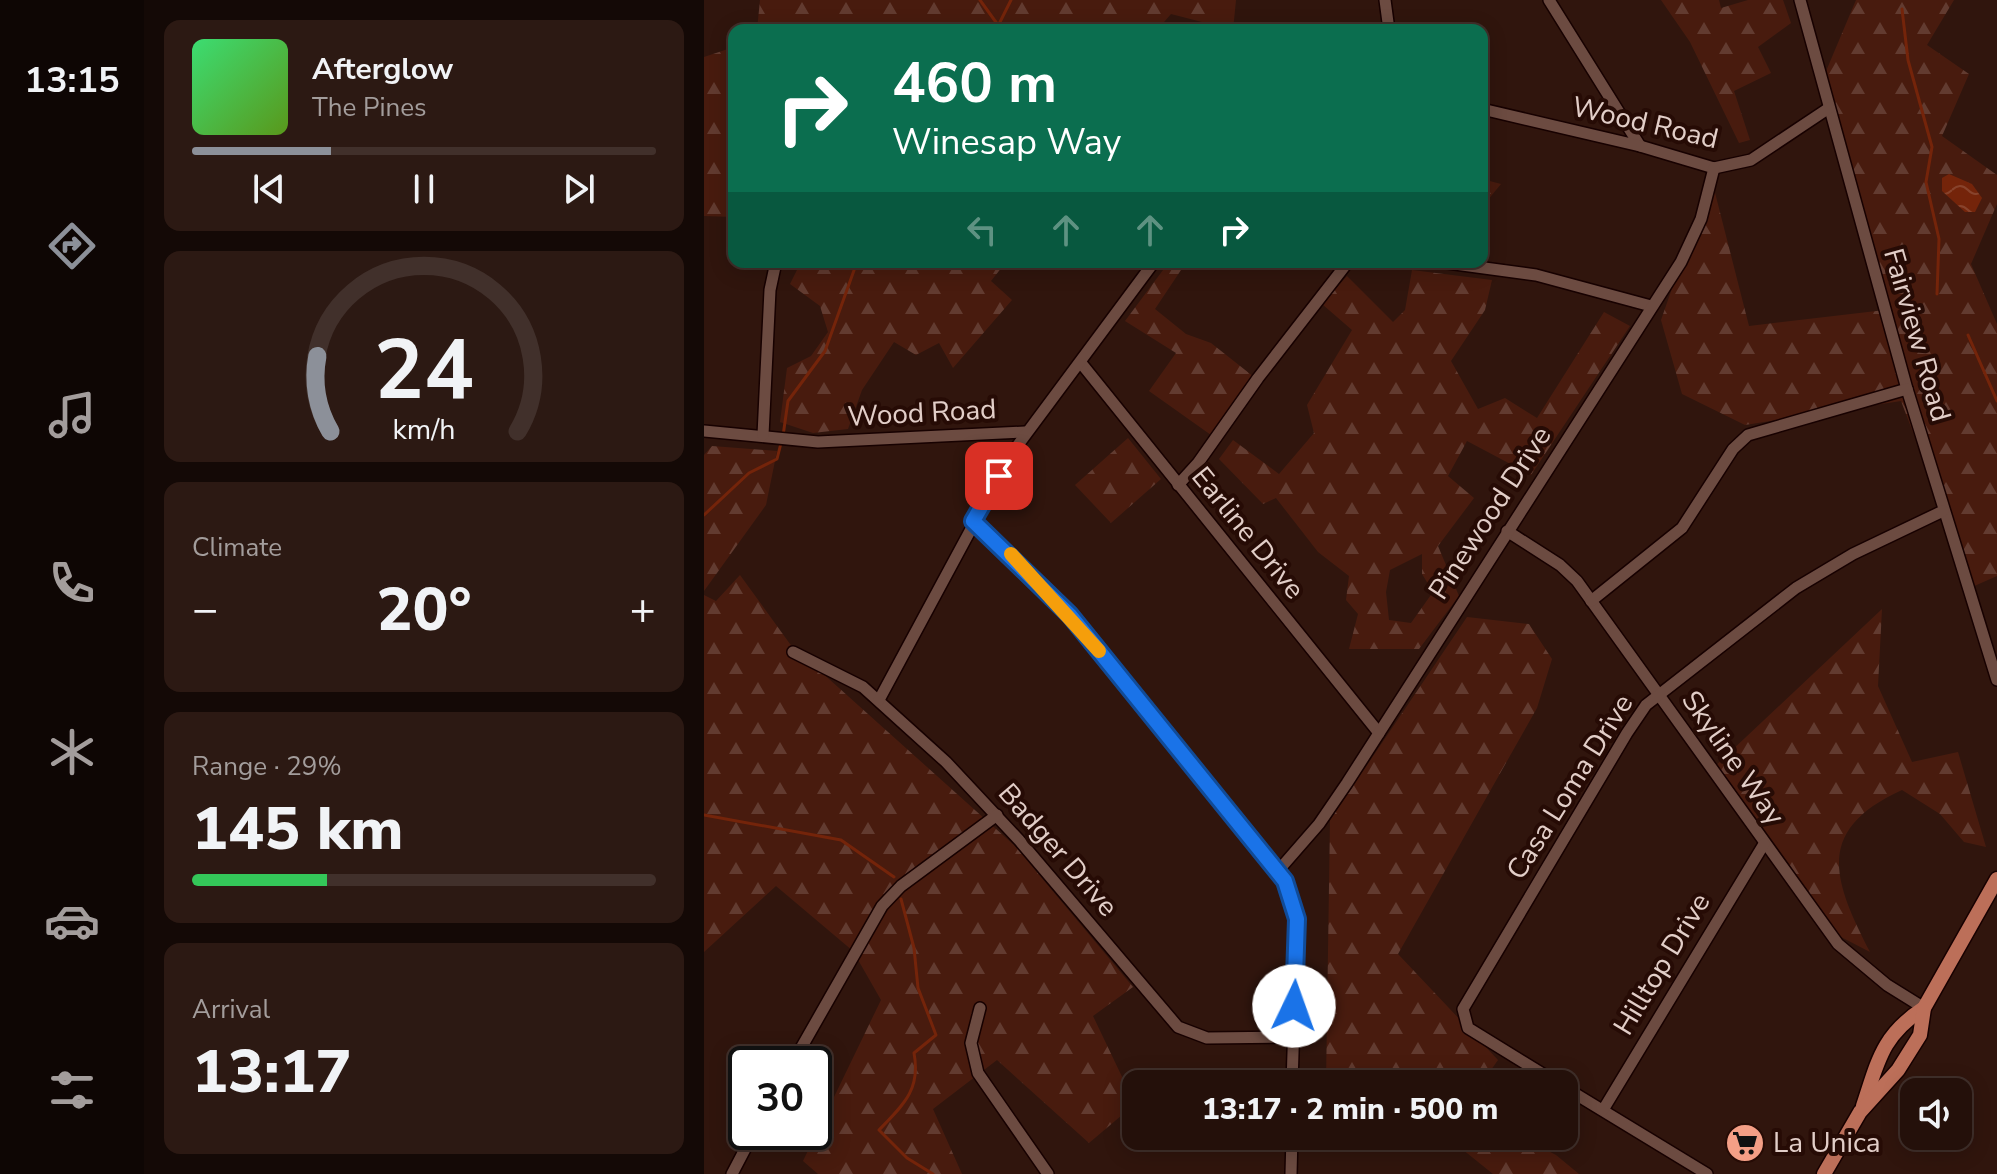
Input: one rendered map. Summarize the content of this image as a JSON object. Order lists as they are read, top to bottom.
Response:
{
  "streets": {
    "street": [
      "Wood Road",
      "Fairview Road",
      "Pinewood Drive",
      "Earline Drive",
      "Skyline Way",
      "Casa Loma Drive",
      "Badger Drive",
      "Hilltop Drive"
    ]
  },
  "crossings": [
    ["Wood Road", "Fairview Road"],
    ["Wood Road", "Pinewood Drive"],
    ["Wood Road", "Earline Drive"],
    ["Fairview Road", "Casa Loma Drive"],
    ["Pinewood Drive", "Earline Drive"],
    ["Pinewood Drive", "Skyline Way"],
    ["Skyline Way", "Casa Loma Drive"],
    ["Skyline Way", "Hilltop Drive"]
  ],
  "places": {
    "supermarket": ["La Unica"]
  },
  "page": {
    "tabs": "13:15",
    "turn": ["460 m", "Winesap Way"],
    "song": ["Afterglow", "The Pines"],
    "tile": [
      "Climate",
      ["Range · 29%", "145 km"],
      ["Arrival", "13:17"]
    ],
    "heat": ["−", "20°", "+"],
    "limit": "30",
    "trip": "13:17 · 2 min · 500 m",
    "gauge": ["24", "km/h"]
  }
}
